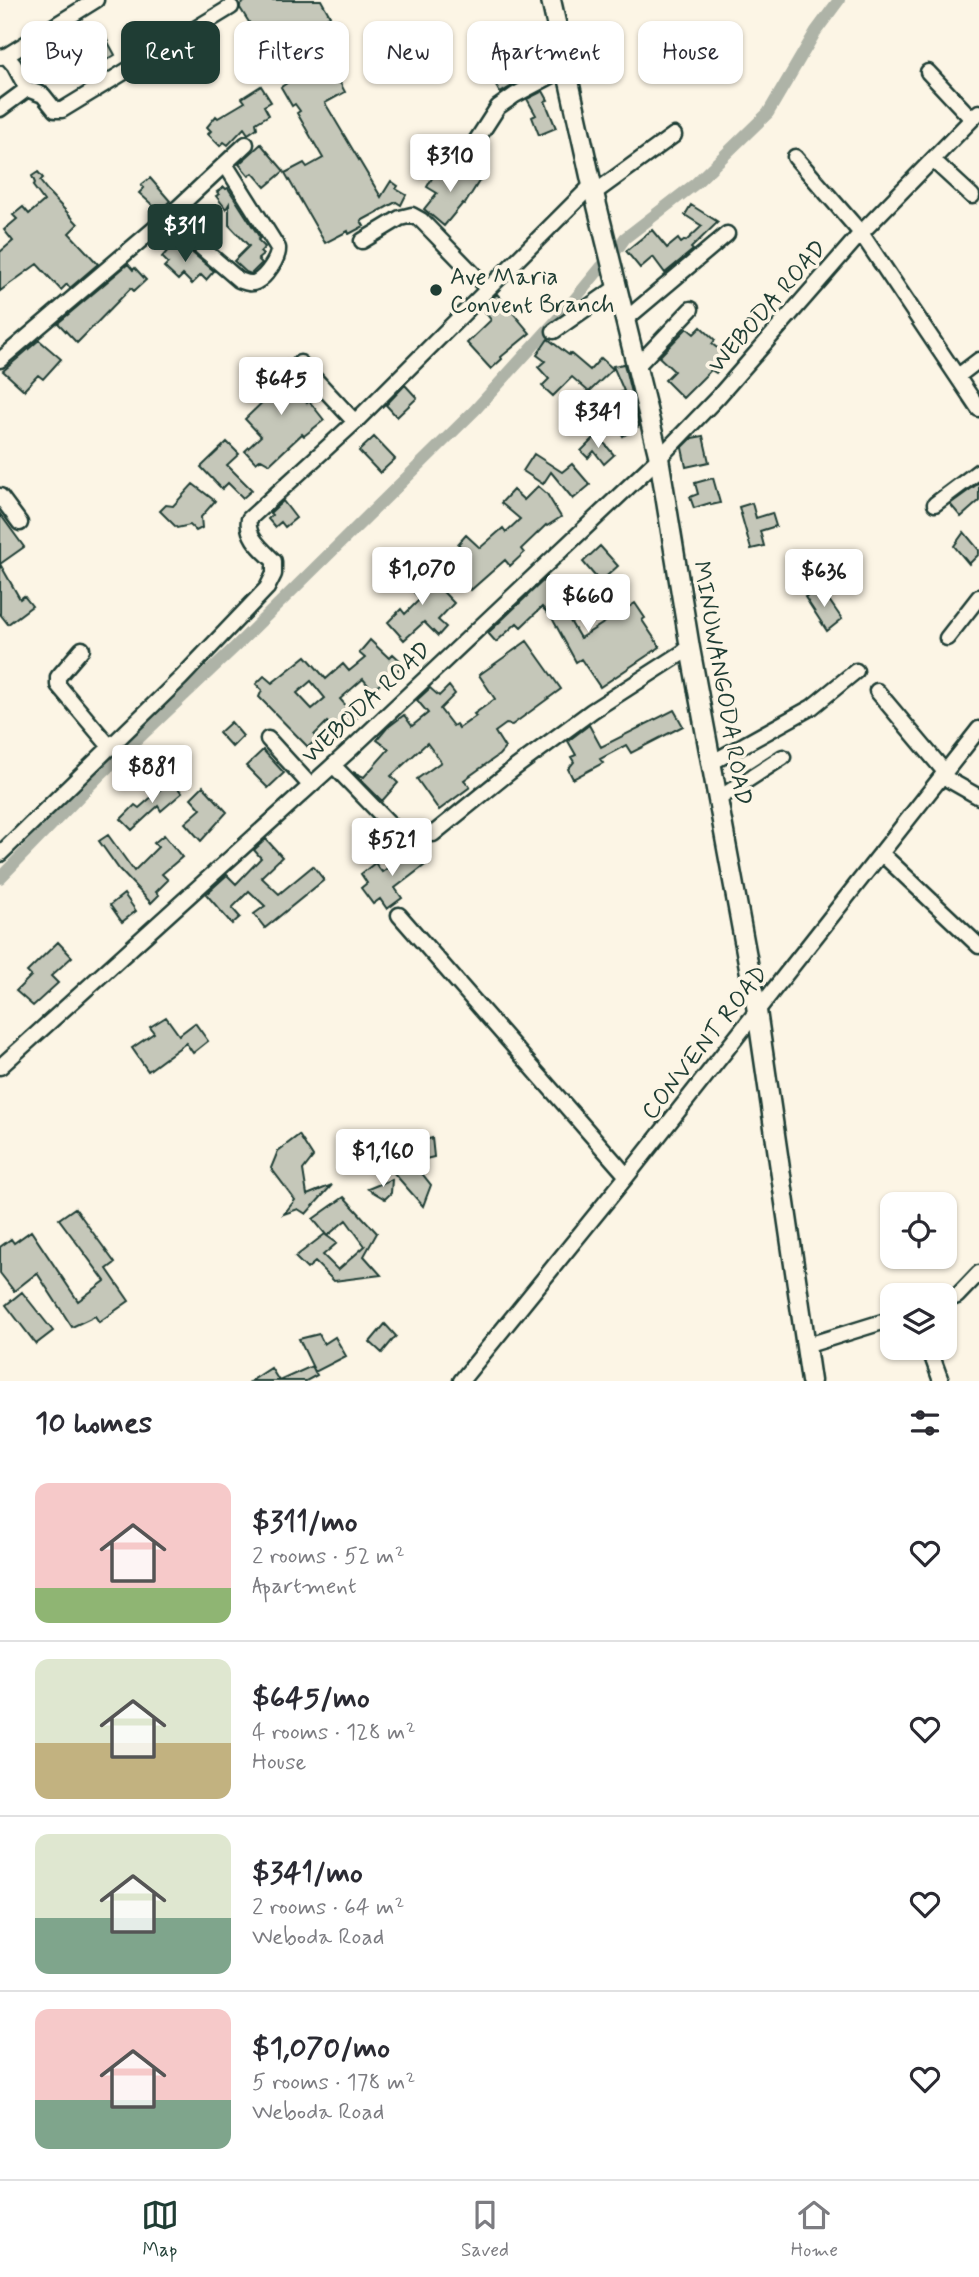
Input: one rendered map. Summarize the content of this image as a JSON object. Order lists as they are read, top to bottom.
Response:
{
  "streets": {
    "main road": ["MINUWANGODA ROAD"],
    "street": ["WEBODA ROAD", "CONVENT ROAD"]
  },
  "crossings": [
    ["WEBODA ROAD", "MINUWANGODA ROAD"],
    ["MINUWANGODA ROAD", "CONVENT ROAD"]
  ],
  "places": ["Ave Maria Convent Branch"],
  "page": {
    "chip": [
      "Buy",
      "Rent",
      "Filters",
      "New",
      "Apartment",
      "House"
    ],
    "price": [
      "$310",
      "$311",
      "$645",
      "$341",
      "$1,070",
      "$636",
      "$660",
      "$881",
      "$521",
      "$1,160"
    ],
    "heading": "10 homes",
    "list": [
      {
        "name": "$311/mo",
        "note": "2 rooms · 52 m² · Apartment"
      },
      {
        "name": "$645/mo",
        "note": "4 rooms · 128 m² · House"
      },
      {
        "name": "$341/mo",
        "note": "2 rooms · 64 m² · Weboda Road"
      },
      {
        "name": "$1,070/mo",
        "note": "5 rooms · 178 m² · Weboda Road"
      }
    ],
    "tabs": ["Map", "Saved", "Home"]
  }
}
